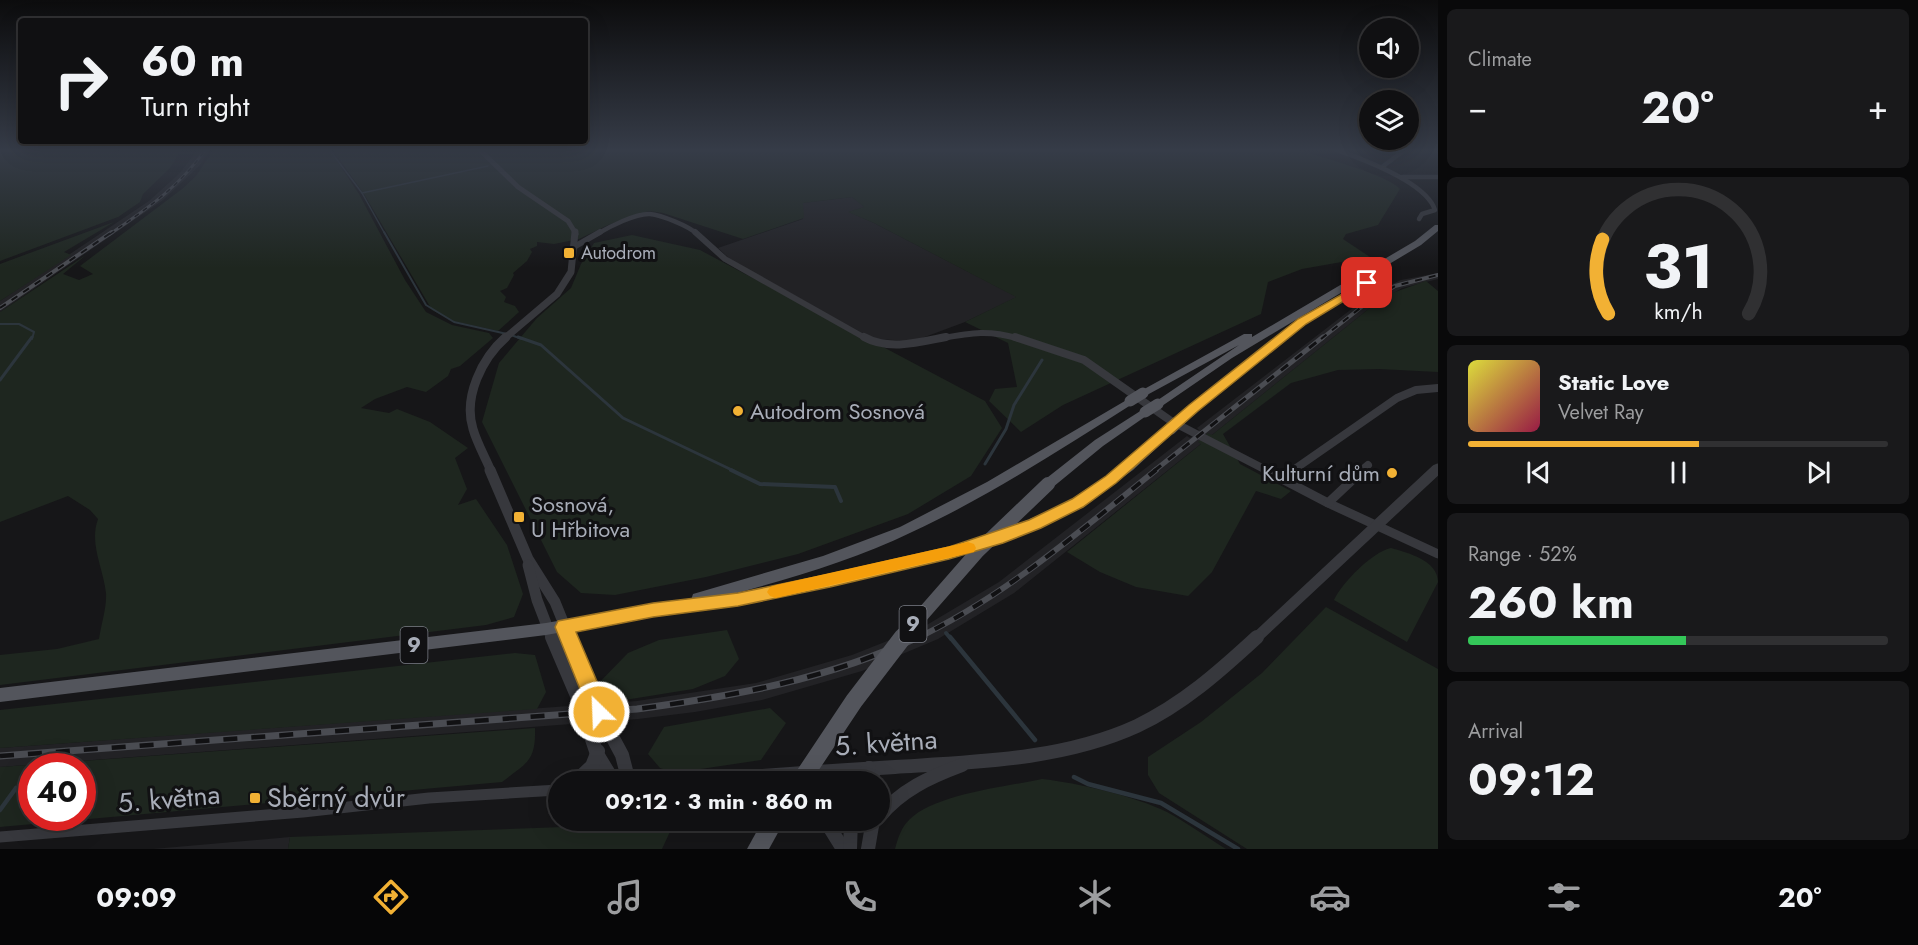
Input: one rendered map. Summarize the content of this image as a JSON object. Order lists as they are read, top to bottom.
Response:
{
  "streets": {
    "main road": ["9"],
    "street": ["5. května"]
  },
  "places": {
    "transit": ["Autodrom", "Sosnová, U Hřbitova", "Sběrný dvůr"],
    "other": ["Autodrom Sosnová", "Kulturní dům"]
  },
  "page": {
    "tile": [
      "Climate",
      ["Range · 52%", "260 km"],
      ["Arrival", "09:12"]
    ],
    "turn": ["60 m", "Turn right"],
    "heat": ["−", "20°", "+"],
    "song": ["Static Love", "Velvet Ray"],
    "limit": "40",
    "trip": "09:12 · 3 min · 860 m",
    "tabs": ["09:09", "20°"],
    "gauge": ["31", "km/h"]
  }
}
